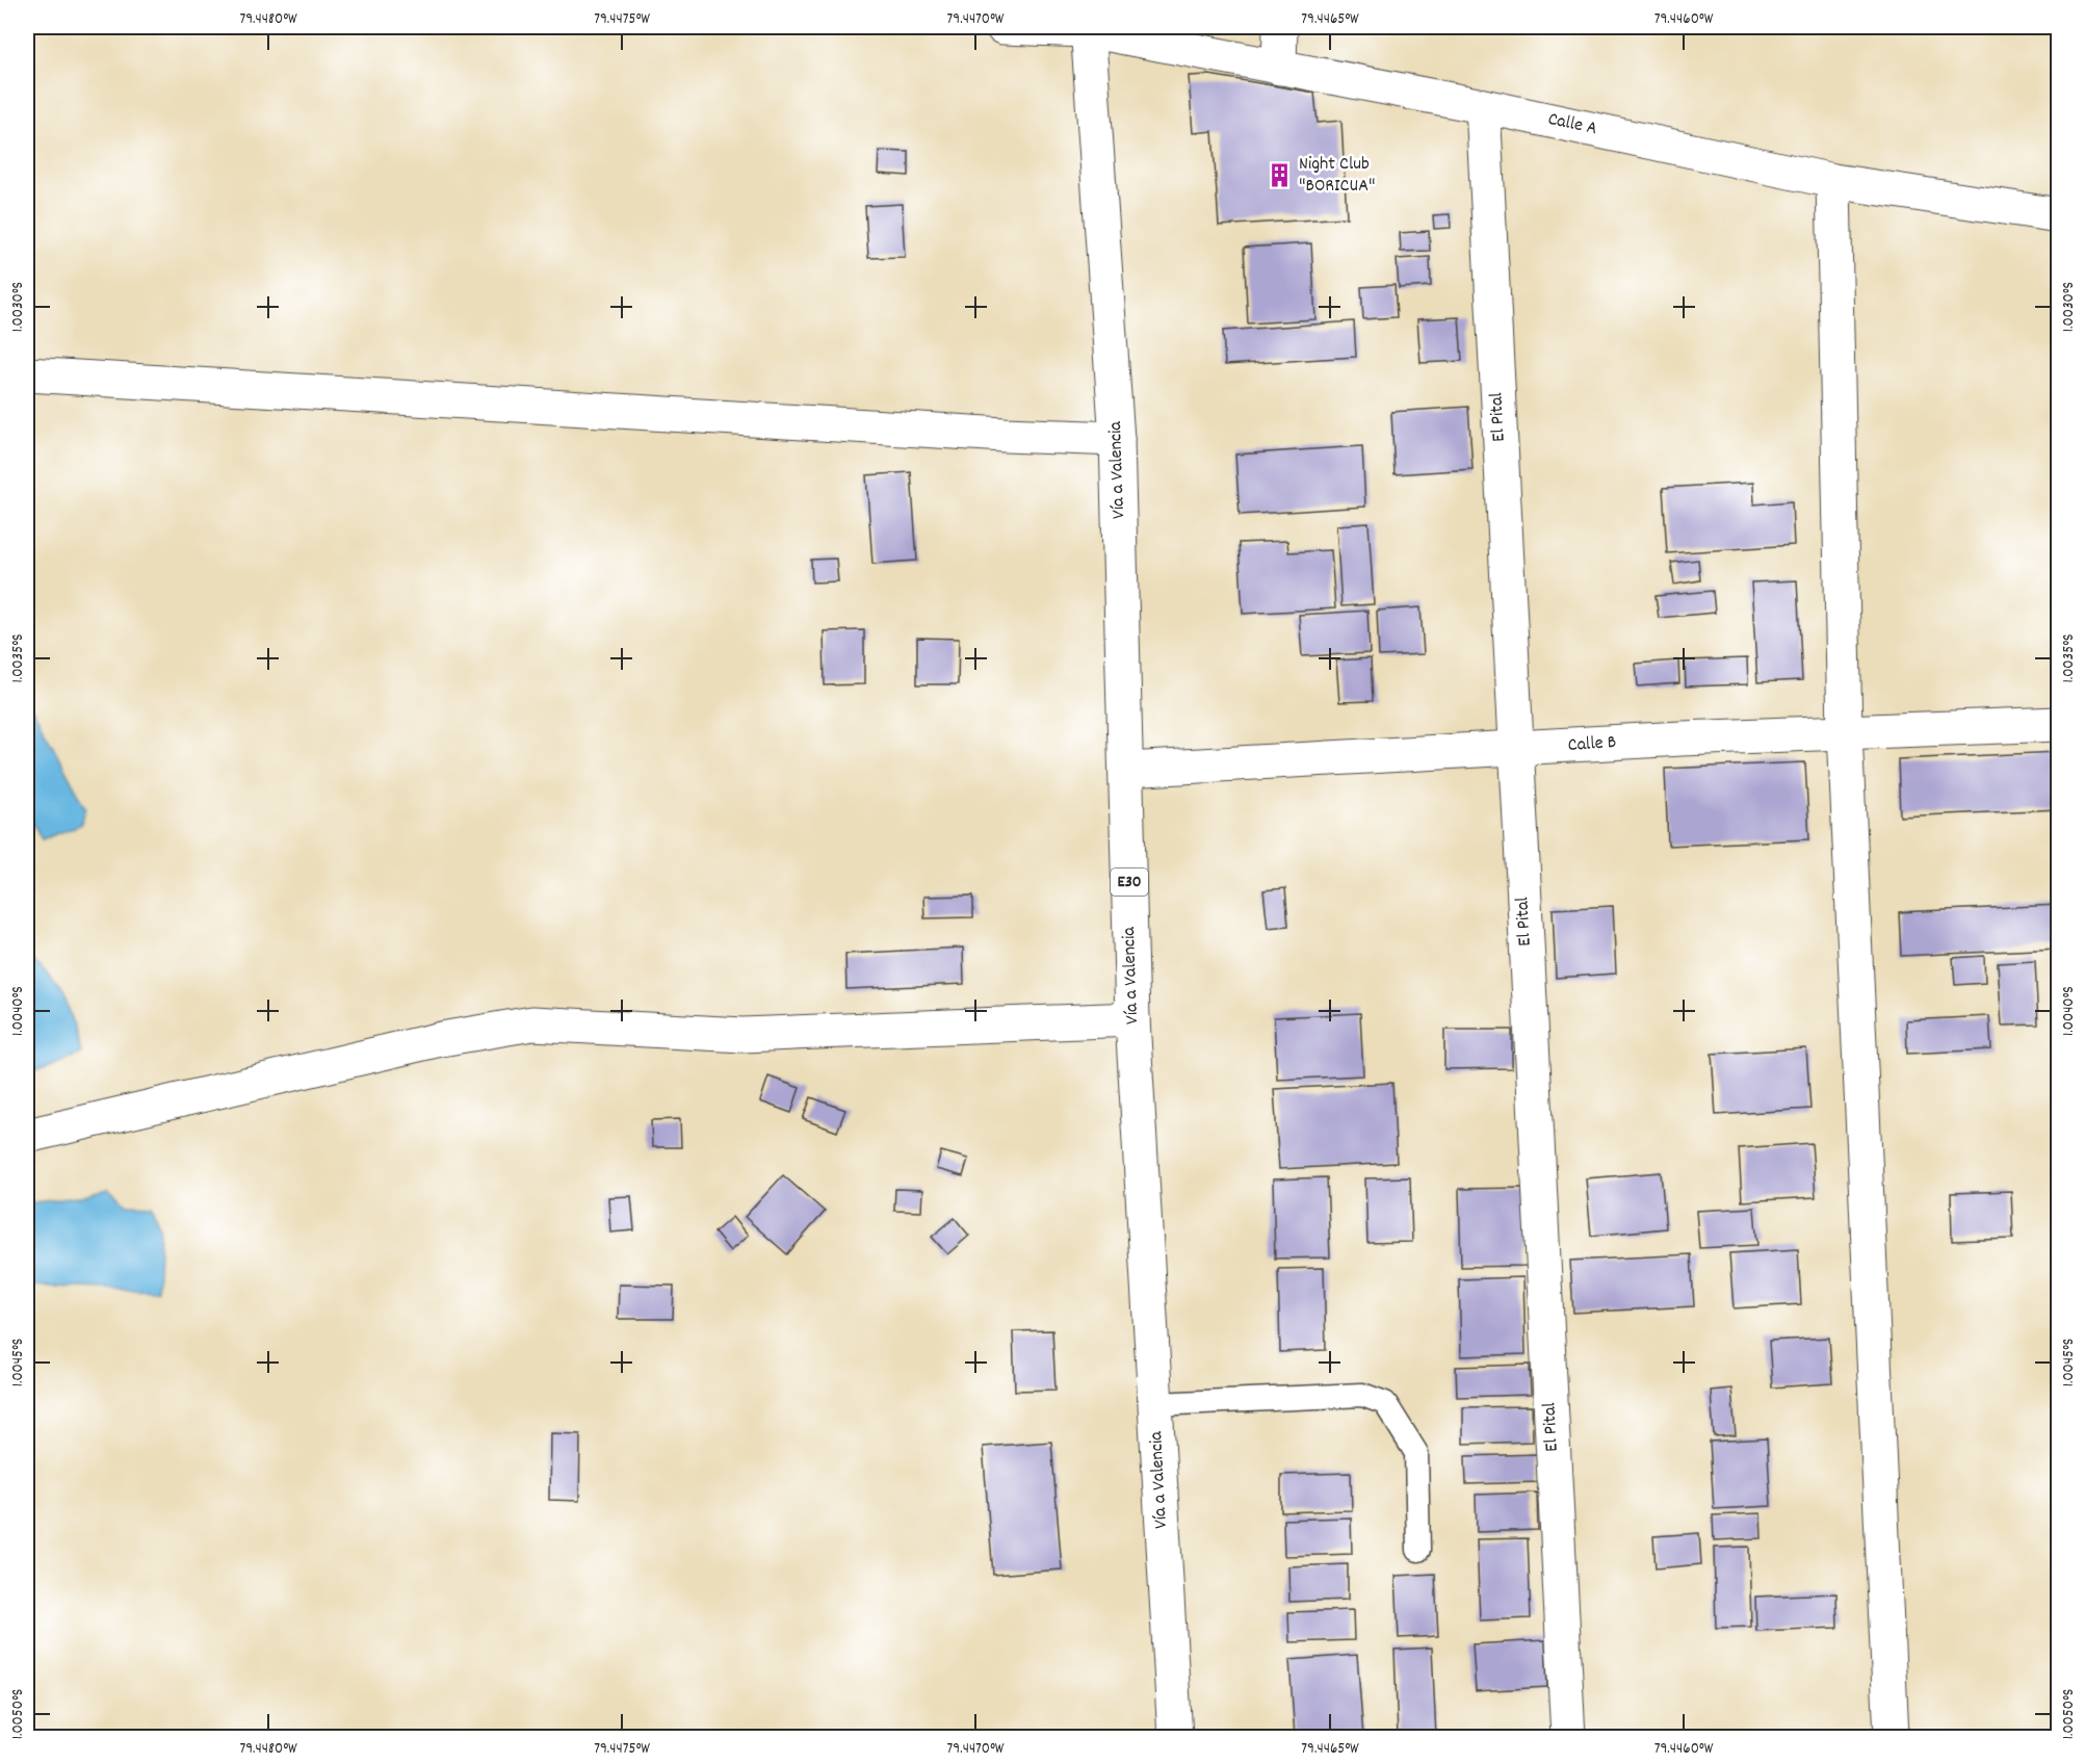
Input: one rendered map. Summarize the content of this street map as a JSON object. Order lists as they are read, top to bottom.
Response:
{
  "streets": {
    "main road": [
      "Calle A",
      "El Pital",
      "Vía a Valencia",
      "Calle B",
      "E30"
    ]
  },
  "crossings": [
    ["Calle A", "El Pital"],
    ["Calle A", "Vía a Valencia"],
    ["El Pital", "Calle B"],
    ["Vía a Valencia", "Calle B"]
  ],
  "places": {
    "building": ["Night Club \"BORICUA\""]
  },
  "coordinates": [
    "79.4480°W",
    "79.4475°W",
    "79.4470°W",
    "79.4465°W",
    "79.4460°W",
    "1.0030°S",
    "1.0035°S",
    "1.0040°S",
    "1.0045°S",
    "1.0050°S"
  ]
}
